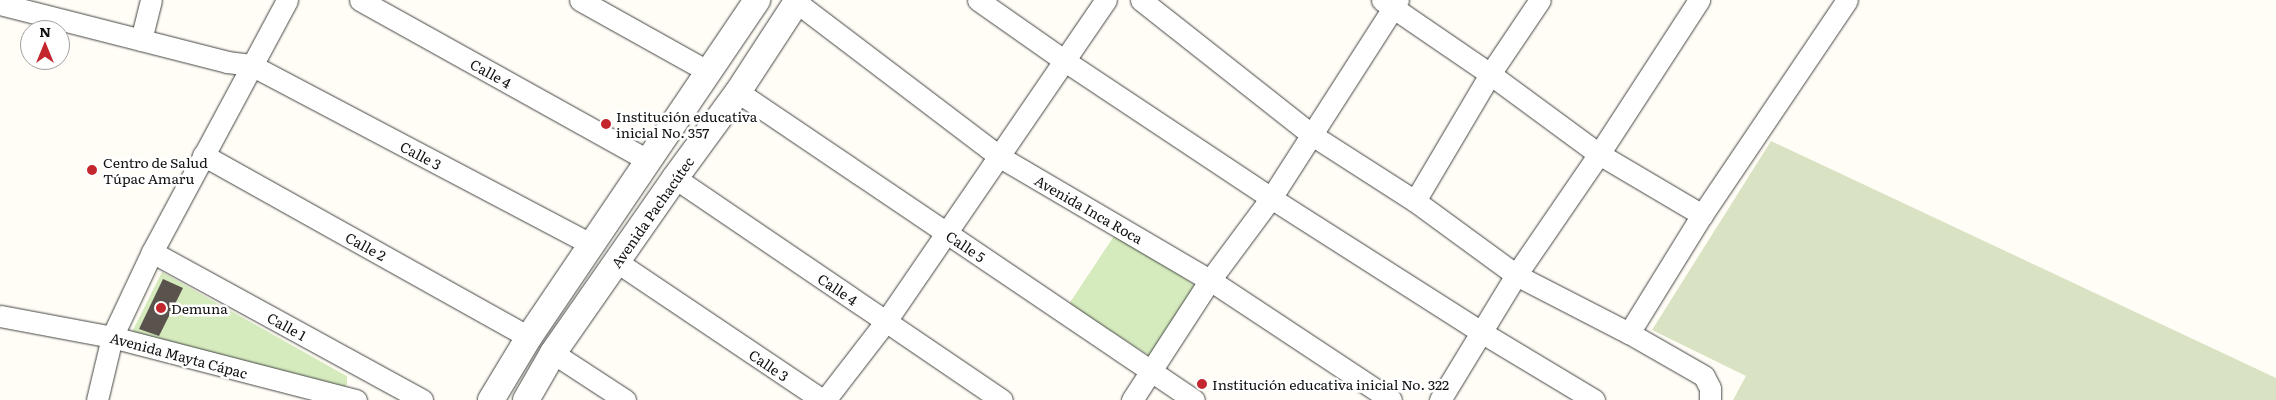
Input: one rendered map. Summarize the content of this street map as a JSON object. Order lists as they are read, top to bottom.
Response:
{
  "streets": {
    "street": [
      "Calle 4",
      "Calle 3",
      "Avenida Inca Roca",
      "Avenida Pachacútec",
      "Calle 2",
      "Calle 5",
      "Calle 1",
      "Avenida Mayta Cápac"
    ]
  },
  "crossings": [
    ["Calle 4", "Avenida Pachacútec"],
    ["Calle 3", "Avenida Pachacútec"],
    ["Avenida Inca Roca", "Avenida Pachacútec"],
    ["Avenida Pachacútec", "Calle 5"]
  ],
  "places": [
    "Institución educativa inicial No. 357",
    "Centro de Salud Túpac Amaru",
    "Demuna",
    "Institución educativa inicial No. 322"
  ],
  "north": "top"
}
